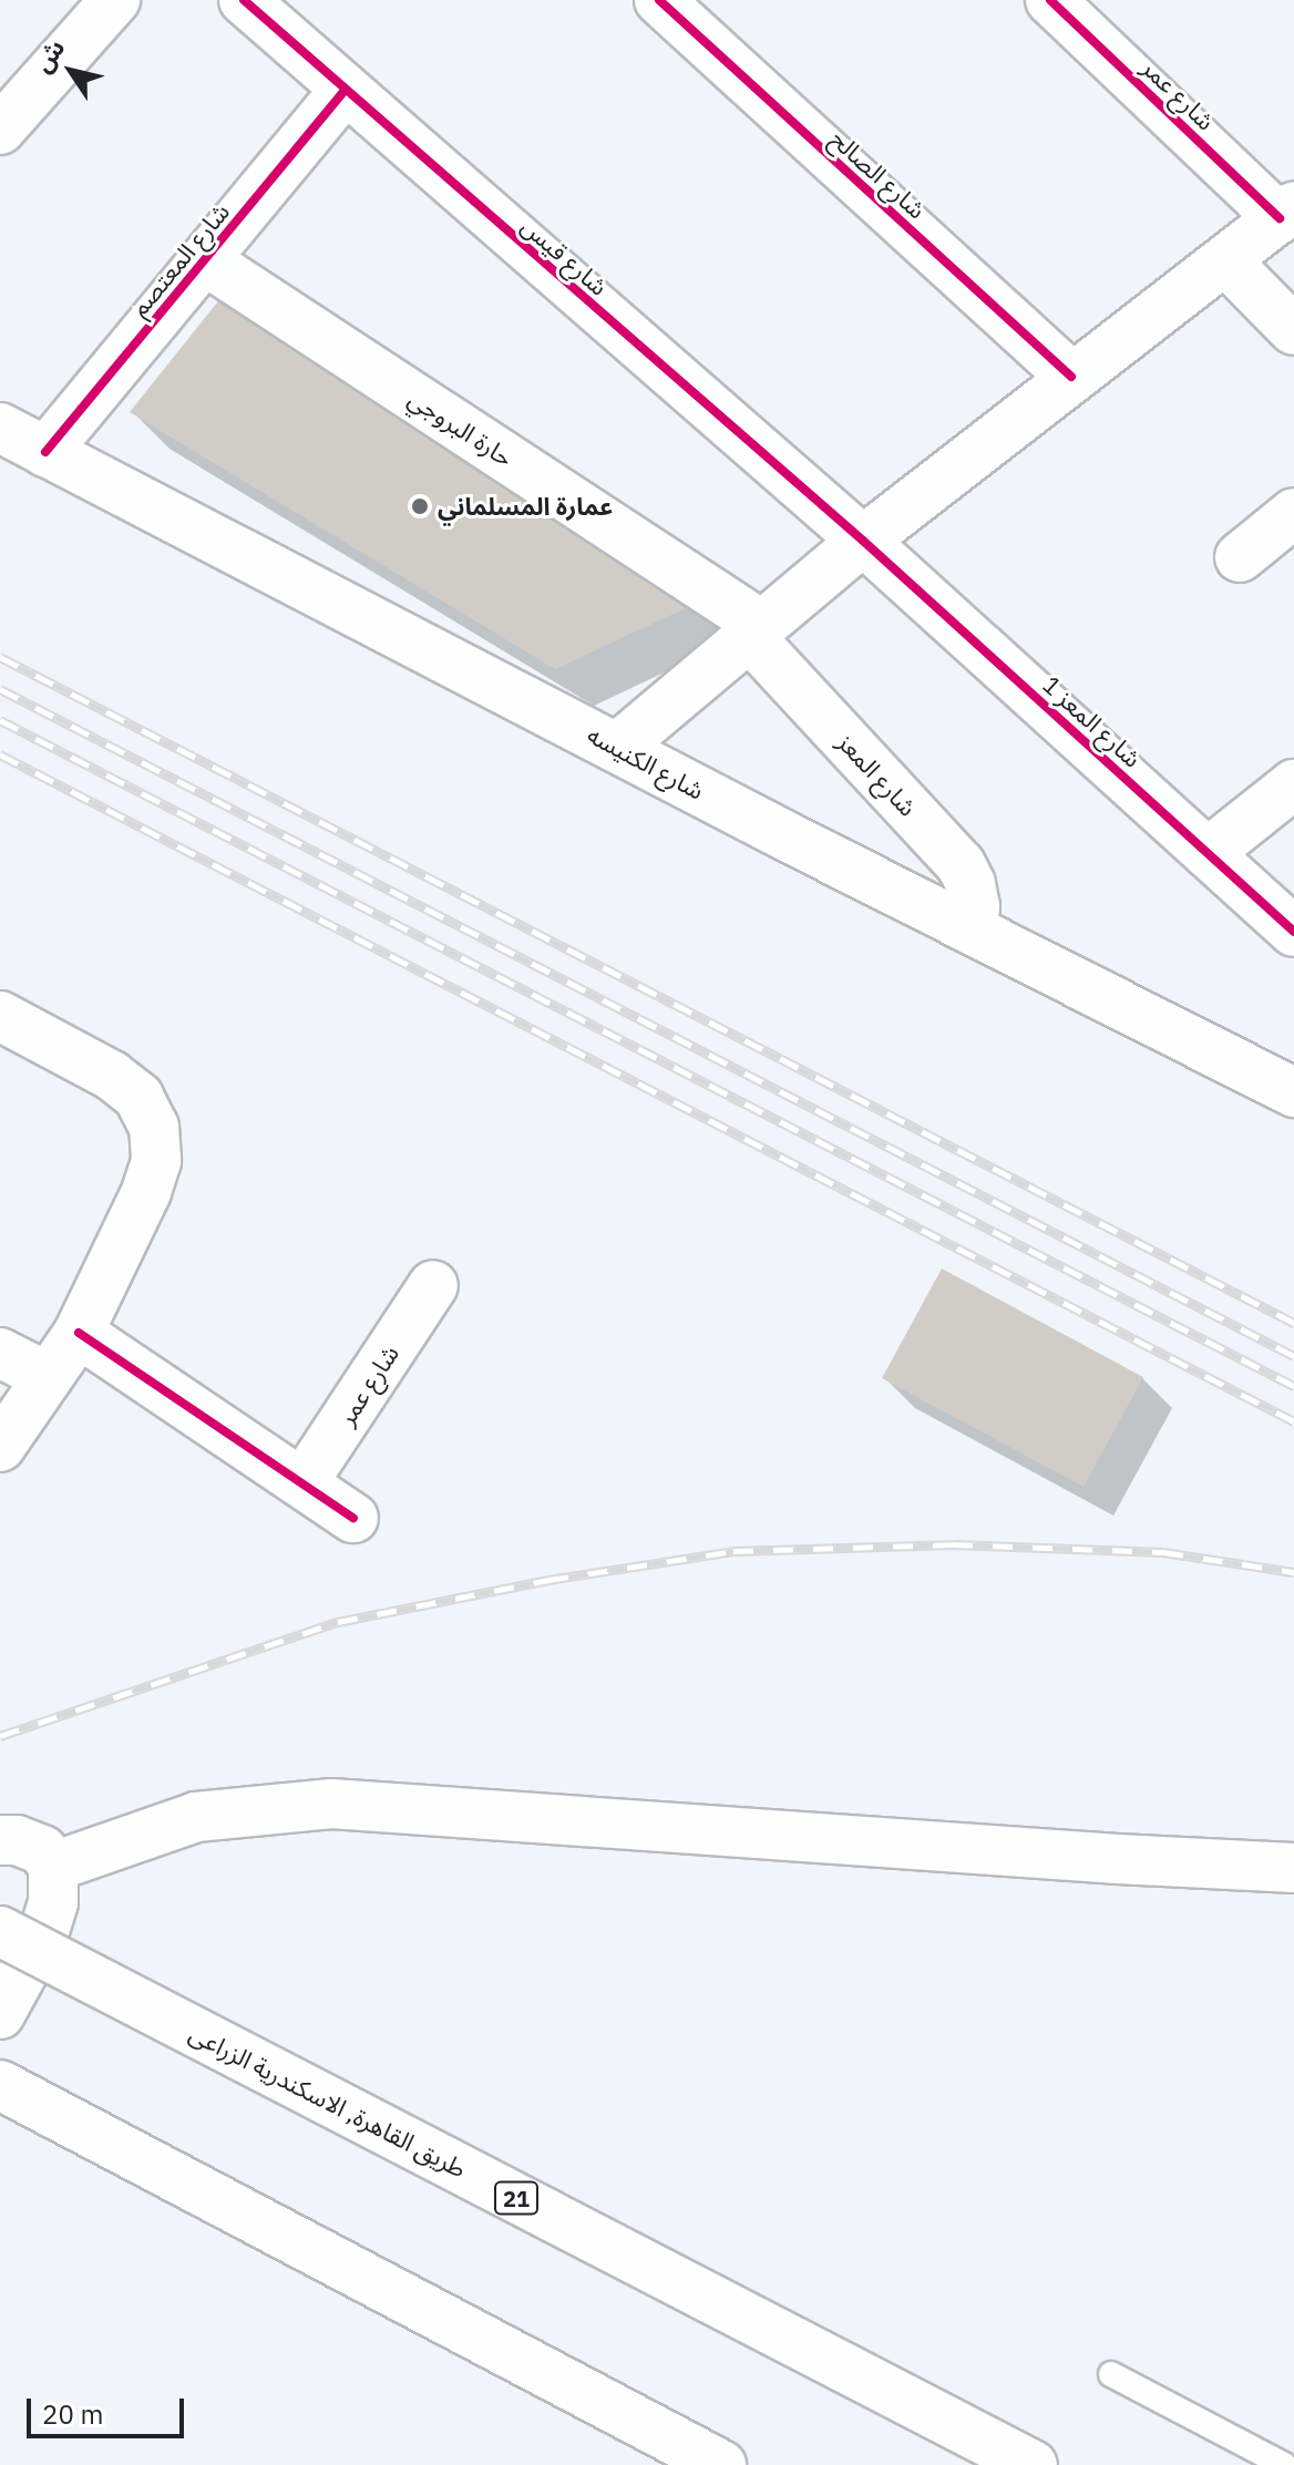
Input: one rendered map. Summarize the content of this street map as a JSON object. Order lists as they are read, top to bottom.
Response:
{
  "streets": {
    "main road": [
      "شارع عمر",
      "شارع الصالح",
      "شارع قيس",
      "شارع المعتصم",
      "حارة البروجي",
      "شارع المعز 1",
      "شارع الكنيسه",
      "شارع المعز",
      "طريق القاهرة, الاسكندرية الزراعى",
      "21"
    ]
  },
  "crossings": [
    ["شارع قيس", "شارع المعتصم"],
    ["شارع قيس", "شارع المعز 1"],
    ["شارع المعتصم", "حارة البروجي"],
    ["شارع المعتصم", "شارع الكنيسه"],
    ["حارة البروجي", "شارع المعز"],
    ["شارع الكنيسه", "شارع المعز"]
  ],
  "places": ["عمارة المسلماني"],
  "scale_bar": "20 m",
  "north": "top left"
}
